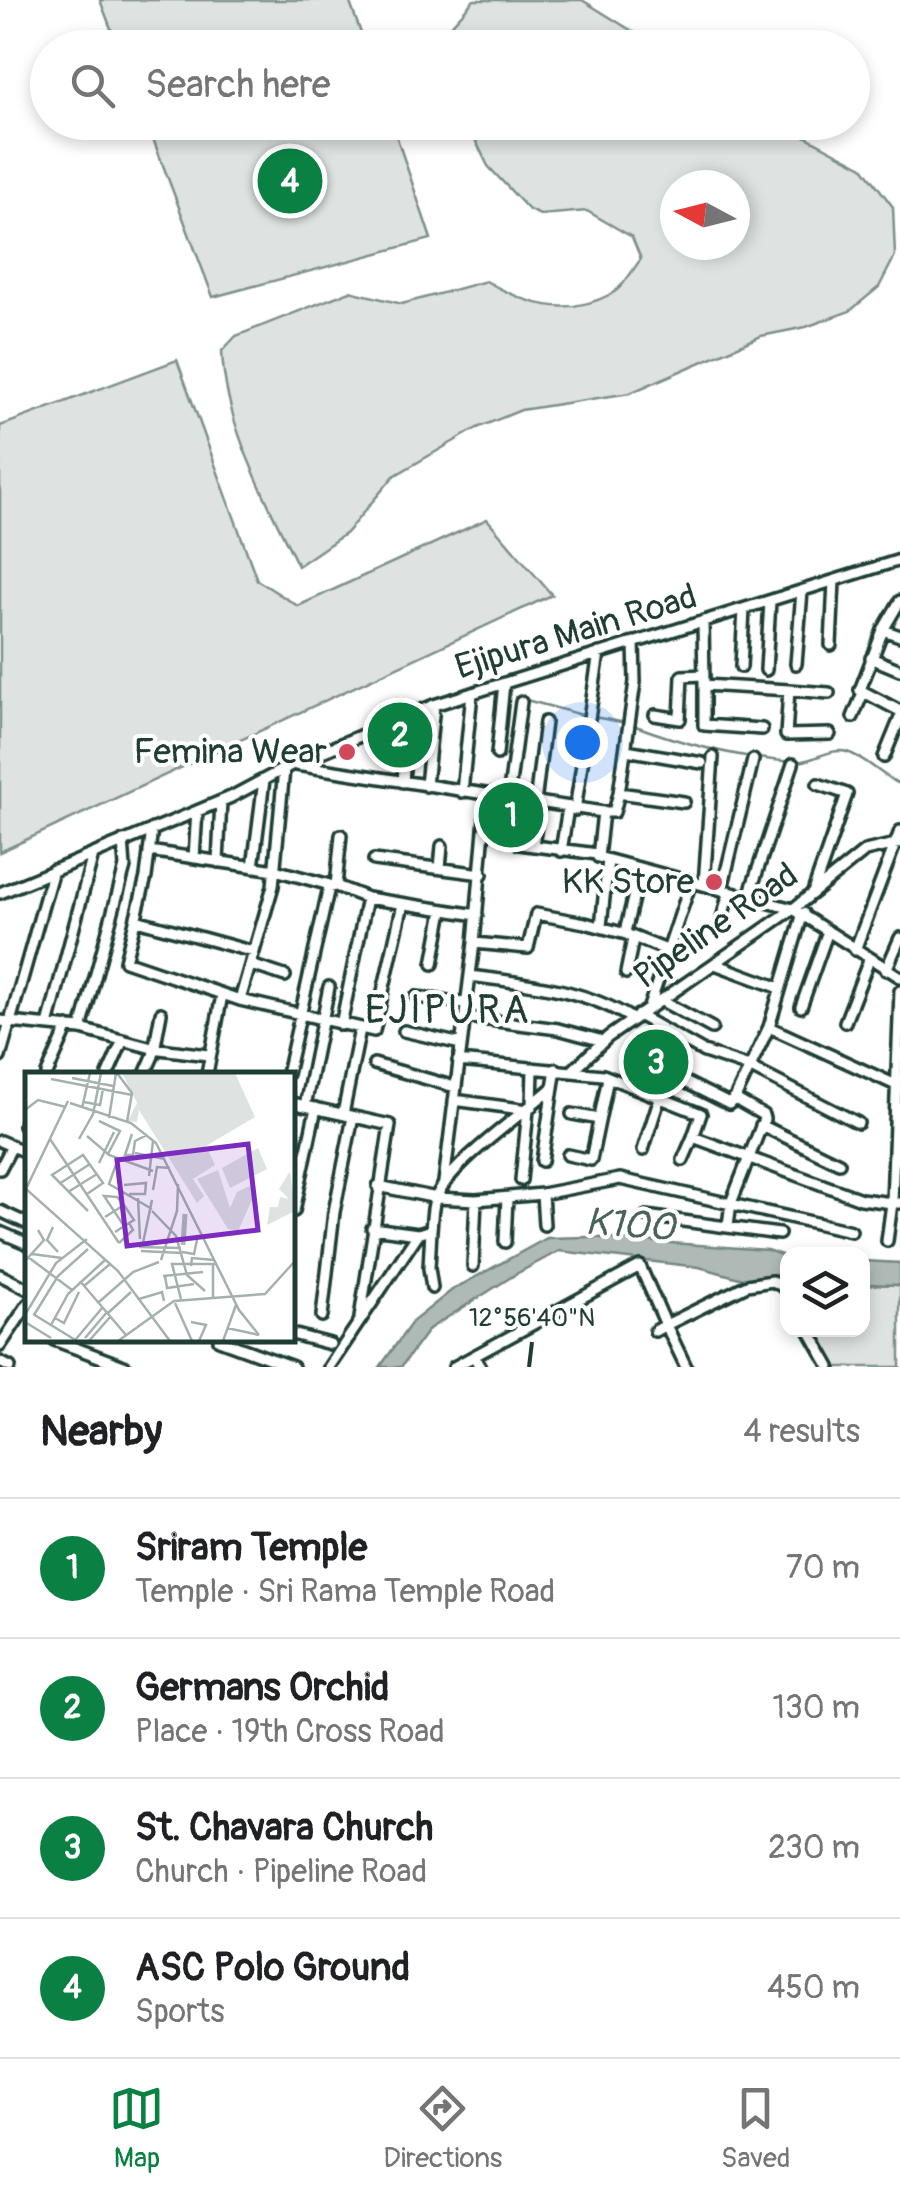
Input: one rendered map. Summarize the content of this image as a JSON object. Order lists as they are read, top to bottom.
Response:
{
  "streets": {
    "street": ["Ejipura Main Road", "Pipeline Road"]
  },
  "districts": ["EJIPURA"],
  "water": ["K100"],
  "places": ["Femina Wear", "KK Store"],
  "north": "left",
  "page": {
    "search": "Search here",
    "pins": [
      "4",
      "2",
      "1",
      "3"
    ],
    "heading": ["Nearby", "4 results"],
    "list": [
      {
        "mark": "1",
        "name": "Sriram Temple",
        "note": "Temple · Sri Rama Temple Road",
        "value": "70 m"
      },
      {
        "mark": "2",
        "name": "Germans Orchid",
        "note": "Place · 19th Cross Road",
        "value": "130 m"
      },
      {
        "mark": "3",
        "name": "St. Chavara Church",
        "note": "Church · Pipeline Road",
        "value": "230 m"
      },
      {
        "mark": "4",
        "name": "ASC Polo Ground",
        "note": "Sports",
        "value": "450 m"
      }
    ],
    "nav": ["Map", "Directions", "Saved"]
  },
  "coordinates": ["12°56'40\"N"]
}
